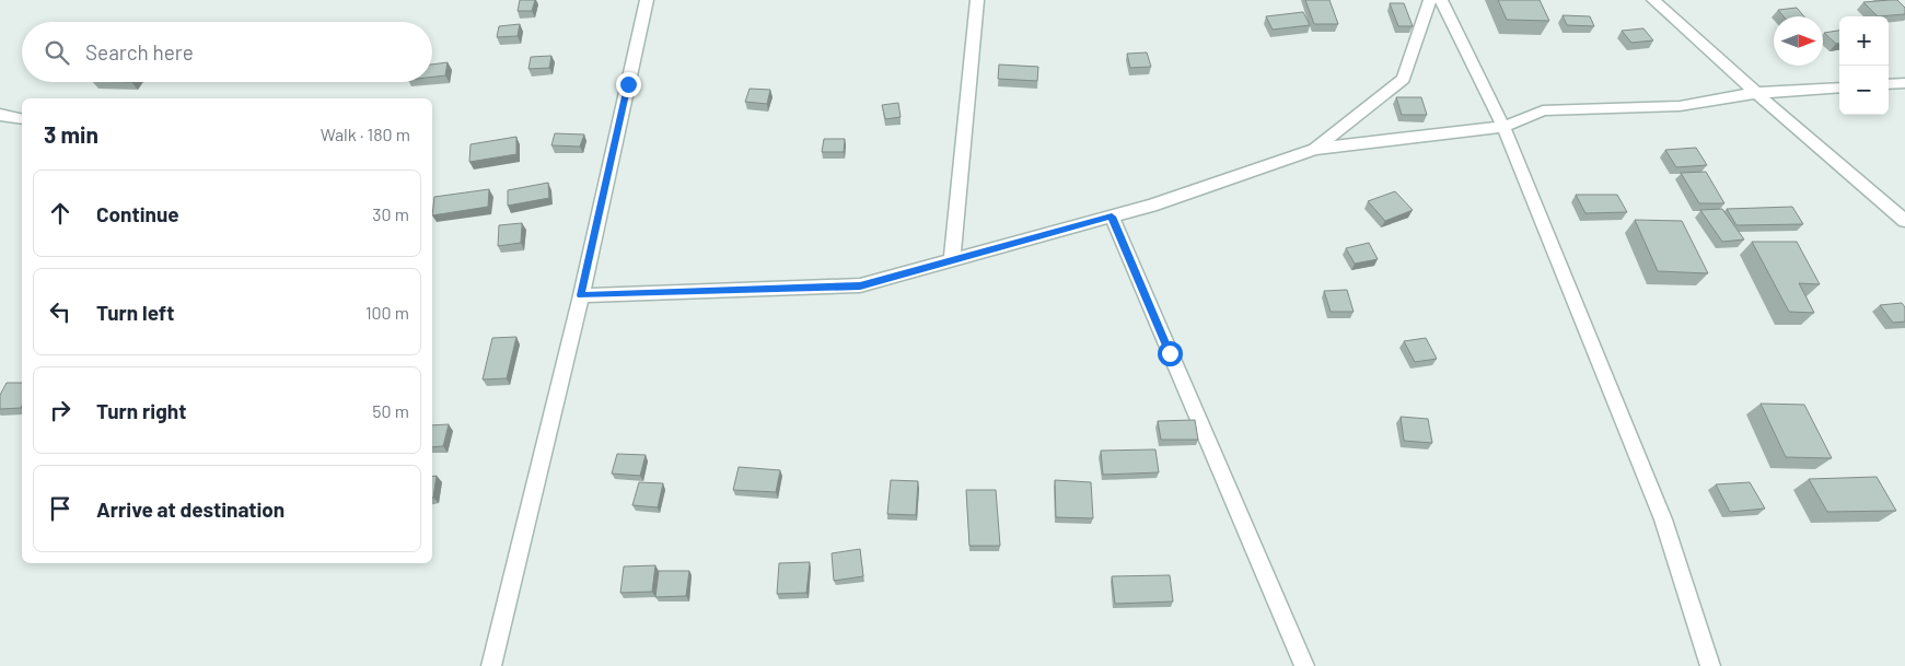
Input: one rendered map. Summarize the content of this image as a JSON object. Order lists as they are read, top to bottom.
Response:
{
  "north": "right",
  "page": {
    "map_buttons": ["+", "−"],
    "search": "Search here",
    "heading": ["3 min", "Walk · 180 m"],
    "list": [
      ["Continue", "30 m"],
      ["Turn left", "100 m"],
      ["Turn right", "50 m"],
      "Arrive at destination"
    ]
  }
}
